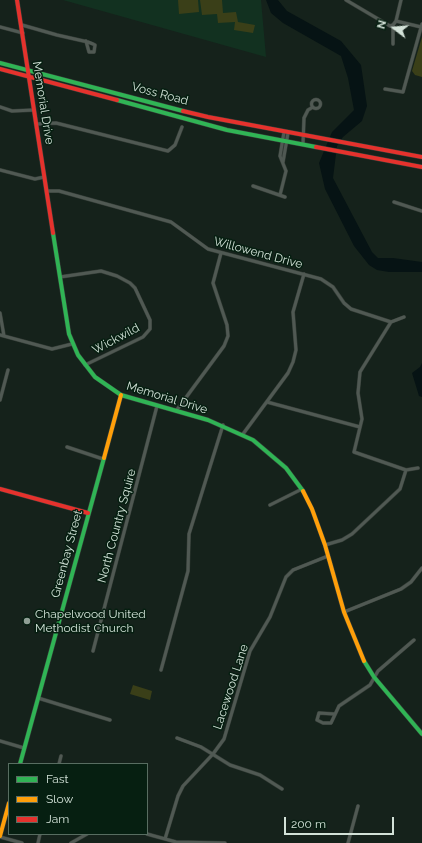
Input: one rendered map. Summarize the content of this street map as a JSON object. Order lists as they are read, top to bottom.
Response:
{
  "streets": {
    "street": [
      "Voss Road",
      "Memorial Drive",
      "Willowend Drive",
      "Wickwild",
      "North Country Squire",
      "Greenbay Street",
      "Lacewood Lane"
    ]
  },
  "crossings": [
    ["Voss Road", "Memorial Drive"],
    ["Memorial Drive", "Willowend Drive"],
    ["Memorial Drive", "Wickwild"],
    ["Memorial Drive", "North Country Squire"],
    ["Memorial Drive", "Greenbay Street"],
    ["Memorial Drive", "Lacewood Lane"]
  ],
  "places": ["Chapelwood United Methodist Church"],
  "legend": ["Fast", "Slow", "Jam"],
  "scale_bar": "200 m",
  "north": "left"
}
